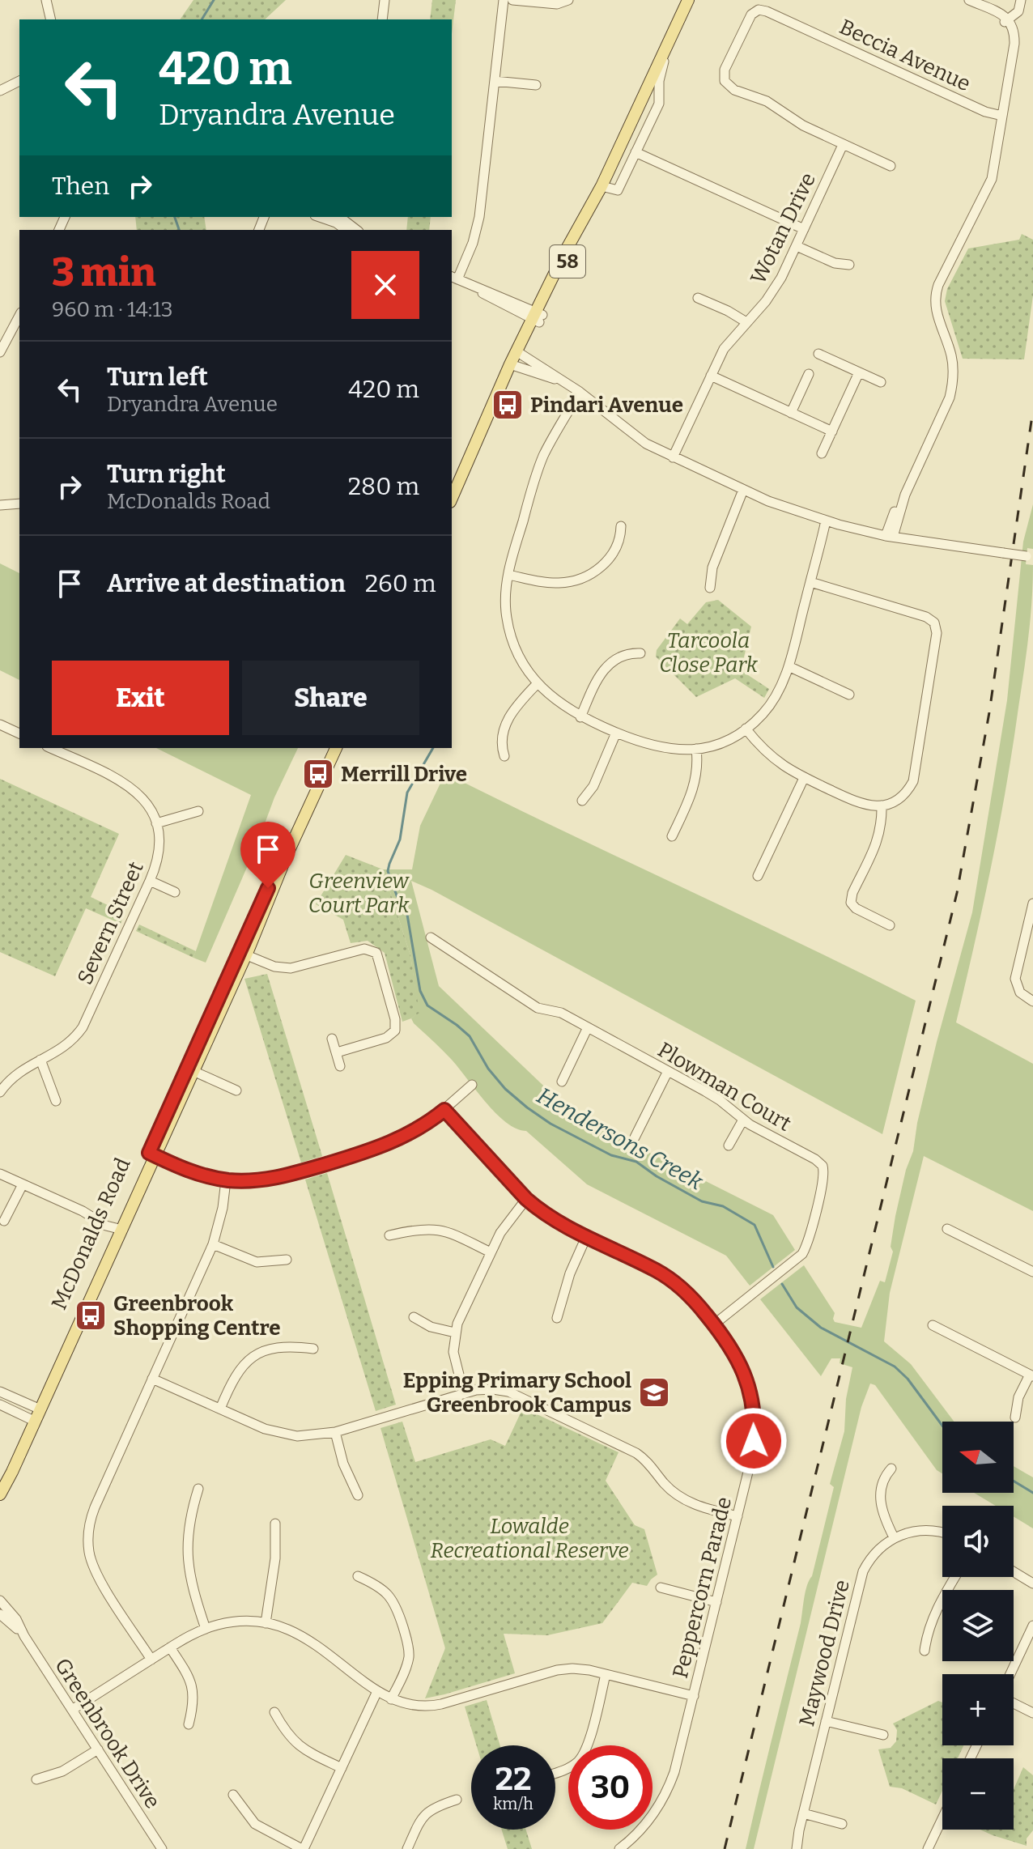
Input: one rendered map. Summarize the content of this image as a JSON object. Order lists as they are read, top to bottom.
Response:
{
  "streets": {
    "main road": ["58", "McDonalds Road"],
    "street": [
      "Beccia Avenue",
      "Wotan Drive",
      "Severn Street",
      "Plowman Court",
      "Peppercorn Parade",
      "Maywood Drive",
      "Greenbrook Drive"
    ]
  },
  "crossings": [
    ["Beccia Avenue", "Wotan Drive"],
    ["Plowman Court", "Peppercorn Parade"]
  ],
  "water": ["Hendersons Creek"],
  "parks": ["Tarcoola Close Park", "Greenview Court Park", "Lowalde Recreational Reserve"],
  "places": {
    "bus stop": ["Pindari Avenue", "Merrill Drive", "Greenbrook Shopping Centre"],
    "school or university": ["Epping Primary School Greenbrook Campus"]
  },
  "north": "left",
  "page": {
    "turn": ["420 m", "Dryandra Avenue"],
    "then": "Then",
    "heading": ["3 min", "960 m · 14:13"],
    "list": [
      {
        "name": "Turn left",
        "note": "Dryandra Avenue",
        "value": "420 m"
      },
      {
        "name": "Turn right",
        "note": "McDonalds Road",
        "value": "280 m"
      },
      {
        "name": "Arrive at destination",
        "value": "260 m"
      }
    ],
    "buttons": ["Exit", "Share"],
    "map_buttons": ["+", "−"],
    "speed": "22 km/h",
    "limit": "30"
  }
}
